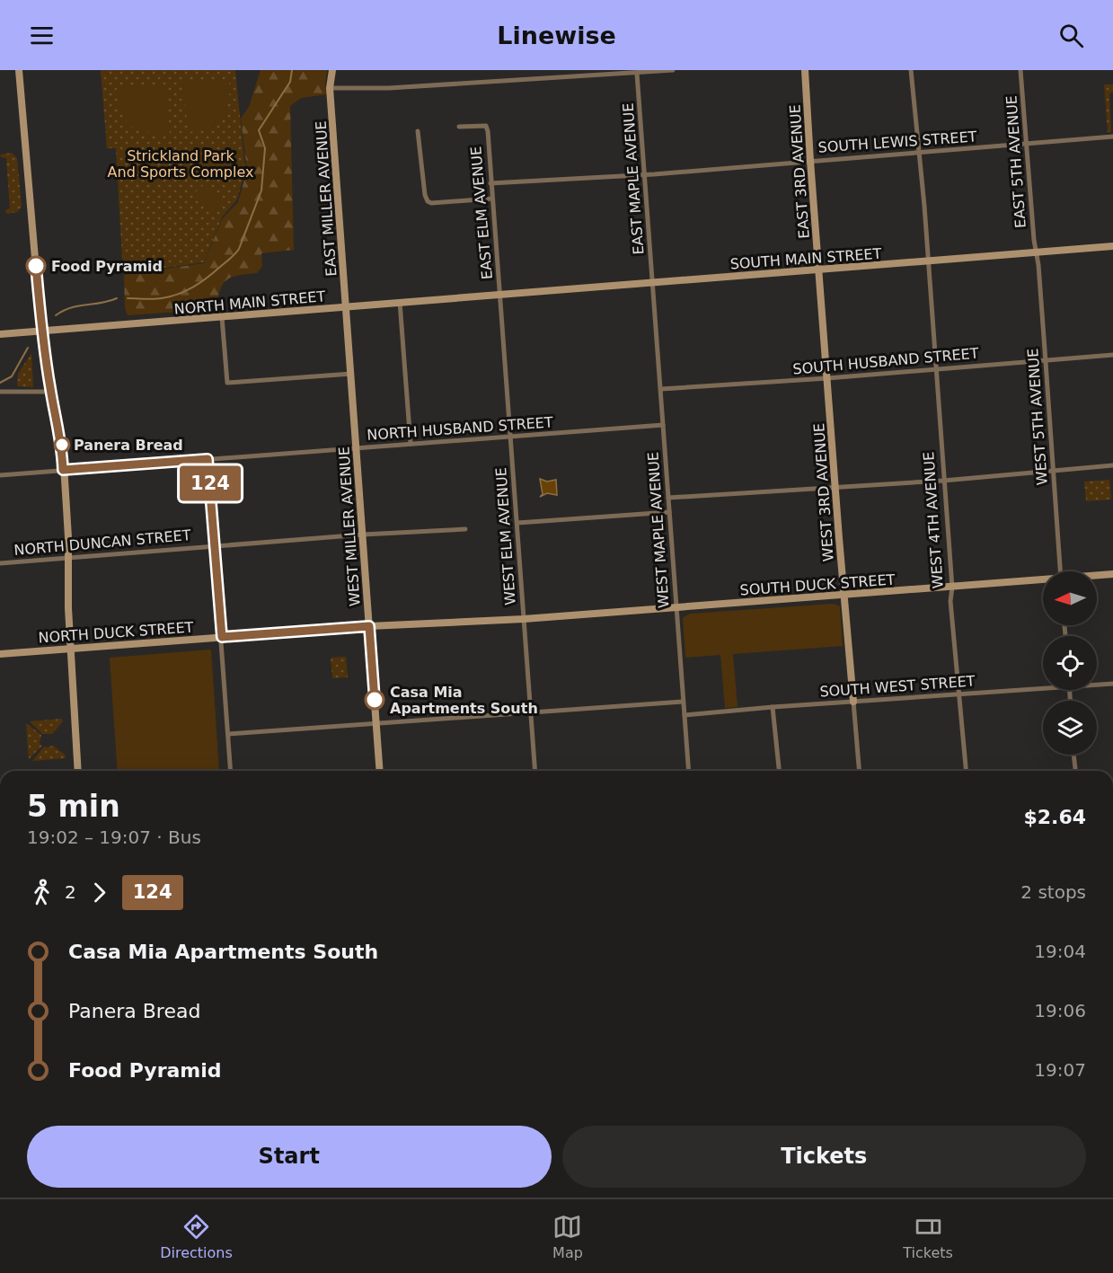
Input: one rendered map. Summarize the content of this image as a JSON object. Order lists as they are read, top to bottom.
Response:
{
  "streets": {
    "main road": [
      "EAST 3RD AVENUE",
      "EAST MILLER AVENUE",
      "SOUTH MAIN STREET",
      "NORTH MAIN STREET",
      "WEST 3RD AVENUE",
      "WEST MILLER AVENUE",
      "SOUTH DUCK STREET",
      "NORTH DUCK STREET"
    ],
    "street": [
      "SOUTH LEWIS STREET",
      "EAST 5TH AVENUE",
      "EAST MAPLE AVENUE",
      "EAST ELM AVENUE",
      "SOUTH HUSBAND STREET",
      "WEST 5TH AVENUE",
      "NORTH HUSBAND STREET",
      "WEST 4TH AVENUE",
      "WEST MAPLE AVENUE",
      "WEST ELM AVENUE",
      "NORTH DUNCAN STREET",
      "SOUTH WEST STREET"
    ]
  },
  "crossings": [
    ["SOUTH LEWIS STREET", "EAST 5TH AVENUE"],
    ["SOUTH LEWIS STREET", "EAST 3RD AVENUE"],
    ["SOUTH LEWIS STREET", "EAST MAPLE AVENUE"],
    ["SOUTH LEWIS STREET", "EAST ELM AVENUE"],
    ["SOUTH LEWIS STREET", "WEST 4TH AVENUE"],
    ["EAST 5TH AVENUE", "SOUTH MAIN STREET"],
    ["EAST 5TH AVENUE", "WEST 5TH AVENUE"],
    ["EAST 3RD AVENUE", "SOUTH MAIN STREET"],
    ["EAST 3RD AVENUE", "WEST 3RD AVENUE"],
    ["EAST MAPLE AVENUE", "SOUTH MAIN STREET"],
    ["EAST MAPLE AVENUE", "WEST MAPLE AVENUE"],
    ["EAST MILLER AVENUE", "NORTH MAIN STREET"],
    ["EAST MILLER AVENUE", "WEST MILLER AVENUE"],
    ["EAST ELM AVENUE", "SOUTH MAIN STREET"],
    ["EAST ELM AVENUE", "NORTH MAIN STREET"],
    ["EAST ELM AVENUE", "WEST ELM AVENUE"],
    ["SOUTH MAIN STREET", "NORTH MAIN STREET"],
    ["SOUTH MAIN STREET", "WEST 5TH AVENUE"],
    ["SOUTH MAIN STREET", "WEST 3RD AVENUE"],
    ["SOUTH MAIN STREET", "WEST 4TH AVENUE"],
    ["SOUTH MAIN STREET", "WEST MAPLE AVENUE"],
    ["SOUTH MAIN STREET", "WEST ELM AVENUE"],
    ["NORTH MAIN STREET", "WEST MILLER AVENUE"],
    ["NORTH MAIN STREET", "WEST ELM AVENUE"],
    ["SOUTH HUSBAND STREET", "WEST 5TH AVENUE"],
    ["SOUTH HUSBAND STREET", "WEST 3RD AVENUE"],
    ["SOUTH HUSBAND STREET", "WEST 4TH AVENUE"],
    ["SOUTH HUSBAND STREET", "WEST MAPLE AVENUE"],
    ["NORTH HUSBAND STREET", "WEST MILLER AVENUE"],
    ["NORTH HUSBAND STREET", "WEST MAPLE AVENUE"],
    ["NORTH HUSBAND STREET", "WEST ELM AVENUE"],
    ["WEST 3RD AVENUE", "SOUTH DUCK STREET"],
    ["WEST 3RD AVENUE", "SOUTH WEST STREET"],
    ["WEST 4TH AVENUE", "SOUTH DUCK STREET"],
    ["WEST 4TH AVENUE", "SOUTH WEST STREET"],
    ["WEST MILLER AVENUE", "NORTH DUNCAN STREET"],
    ["WEST MILLER AVENUE", "NORTH DUCK STREET"],
    ["WEST MAPLE AVENUE", "SOUTH DUCK STREET"],
    ["WEST MAPLE AVENUE", "SOUTH WEST STREET"],
    ["WEST ELM AVENUE", "SOUTH DUCK STREET"],
    ["WEST ELM AVENUE", "NORTH DUCK STREET"],
    ["SOUTH DUCK STREET", "NORTH DUCK STREET"]
  ],
  "parks": ["Strickland Park And Sports Complex"],
  "places": ["Food Pyramid", "Panera Bread", "Casa Mia Apartments South"],
  "lines": ["bus line 124"],
  "north": "left",
  "page": {
    "header": "Linewise",
    "on_map": "124",
    "heading": ["5 min", "19:02 – 19:07 · Bus", "$2.64"],
    "legs": ["2", "124", "2 stops"],
    "list": [
      {
        "name": "Casa Mia Apartments South",
        "value": "19:04"
      },
      {
        "name": "Panera Bread",
        "value": "19:06"
      },
      {
        "name": "Food Pyramid",
        "value": "19:07"
      }
    ],
    "buttons": ["Start", "Tickets"],
    "tabs": ["Directions", "Map", "Tickets"]
  }
}
